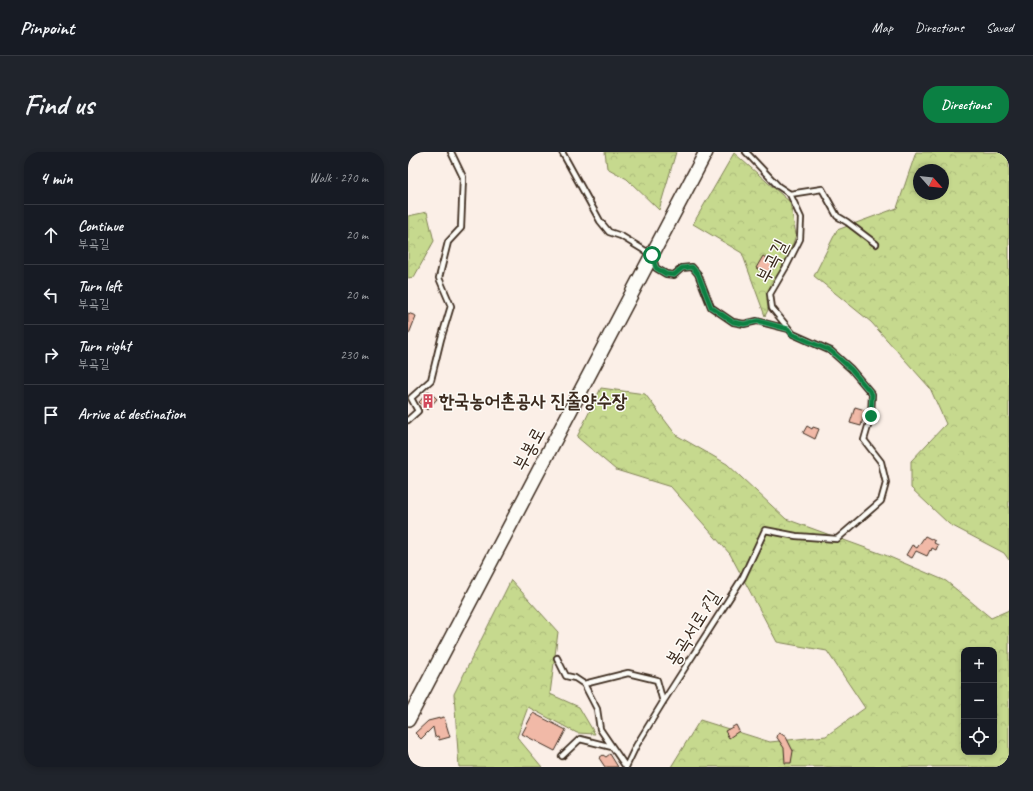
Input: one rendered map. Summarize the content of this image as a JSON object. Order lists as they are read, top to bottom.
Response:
{
  "streets": {
    "street": ["부봉로"],
    "lane": ["부곡길", "봉곡서로7길"]
  },
  "crossings": [
    ["부곡길", "부봉로"],
    ["부곡길", "봉곡서로7길"]
  ],
  "places": {
    "building": ["한국농어촌공사 진줄양수장"]
  },
  "north": "bottom right",
  "page": {
    "header": "Pinpoint",
    "nav": ["Map", "Directions", "Saved"],
    "buttons": "Directions",
    "title": "Find us",
    "heading": ["4 min", "Walk · 270 m"],
    "list": [
      ["Continue", "부곡길", "20 m"],
      ["Turn left", "부곡길", "20 m"],
      ["Turn right", "부곡길", "230 m"],
      "Arrive at destination"
    ],
    "map_buttons": ["+", "−"]
  }
}
